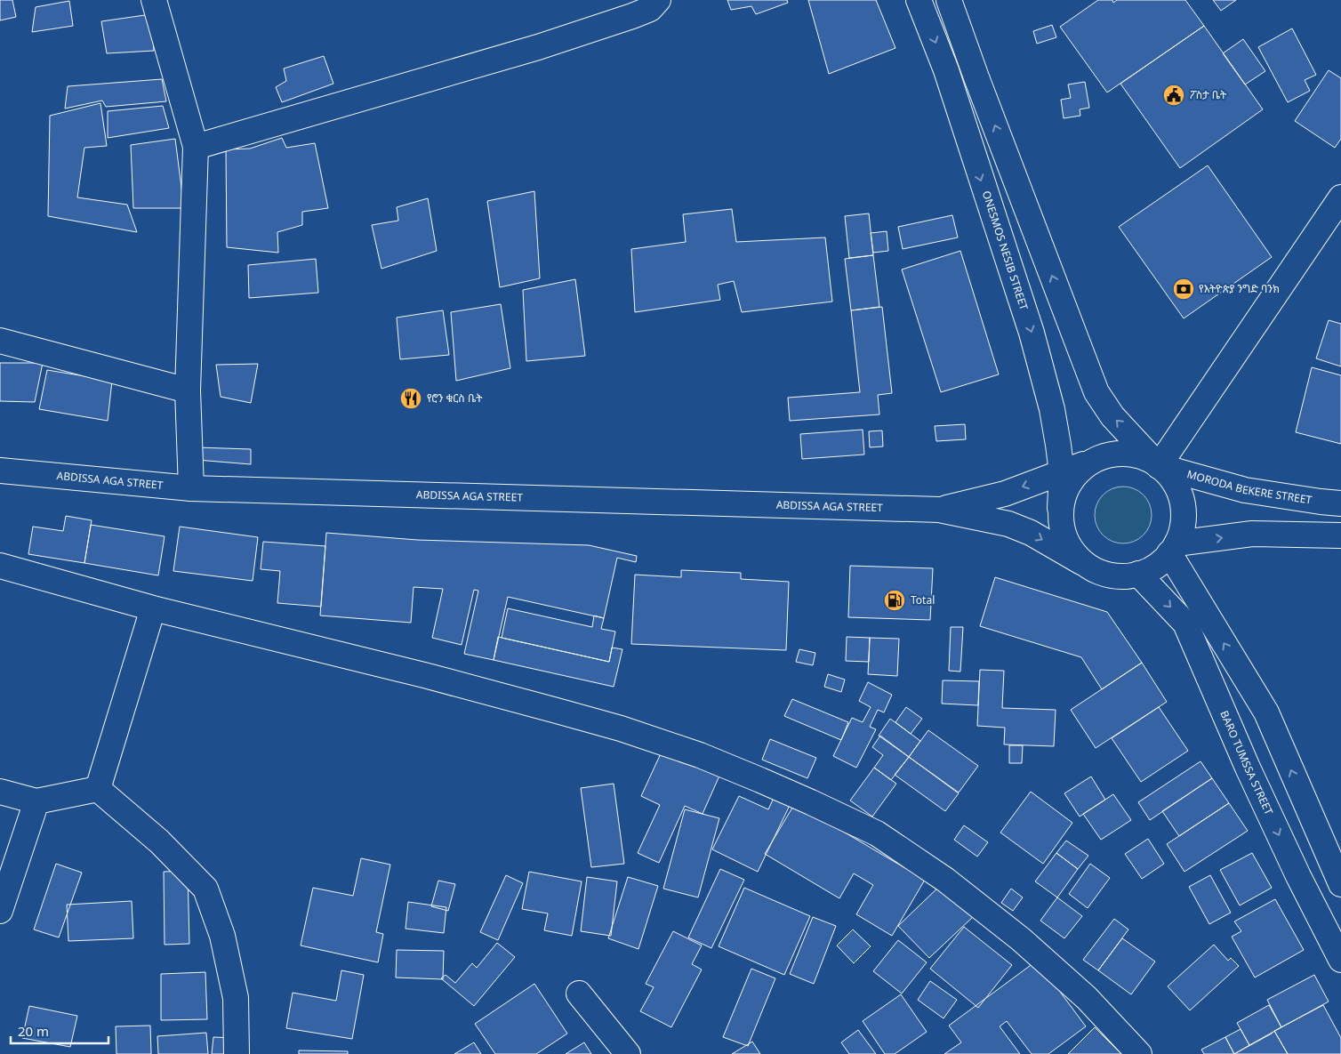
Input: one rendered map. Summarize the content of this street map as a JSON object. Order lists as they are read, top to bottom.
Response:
{
  "streets": {
    "main road": [
      "ONESMOS NESIB STREET",
      "ABDISSA AGA STREET",
      "MORODA BEKERE STREET",
      "BARO TUMSSA STREET"
    ]
  },
  "crossings": [
    ["ONESMOS NESIB STREET", "MORODA BEKERE STREET"],
    ["ONESMOS NESIB STREET", "BARO TUMSSA STREET"],
    ["MORODA BEKERE STREET", "BARO TUMSSA STREET"]
  ],
  "places": {
    "public building": ["ፖስታ ቤት"],
    "bank": ["የእትዮጵያ ንግድ ባንክ"],
    "restaurant": ["የሮን ቁርስ ቤት"],
    "fuel station": ["Total"]
  },
  "scale_bar": "20 m"
}
